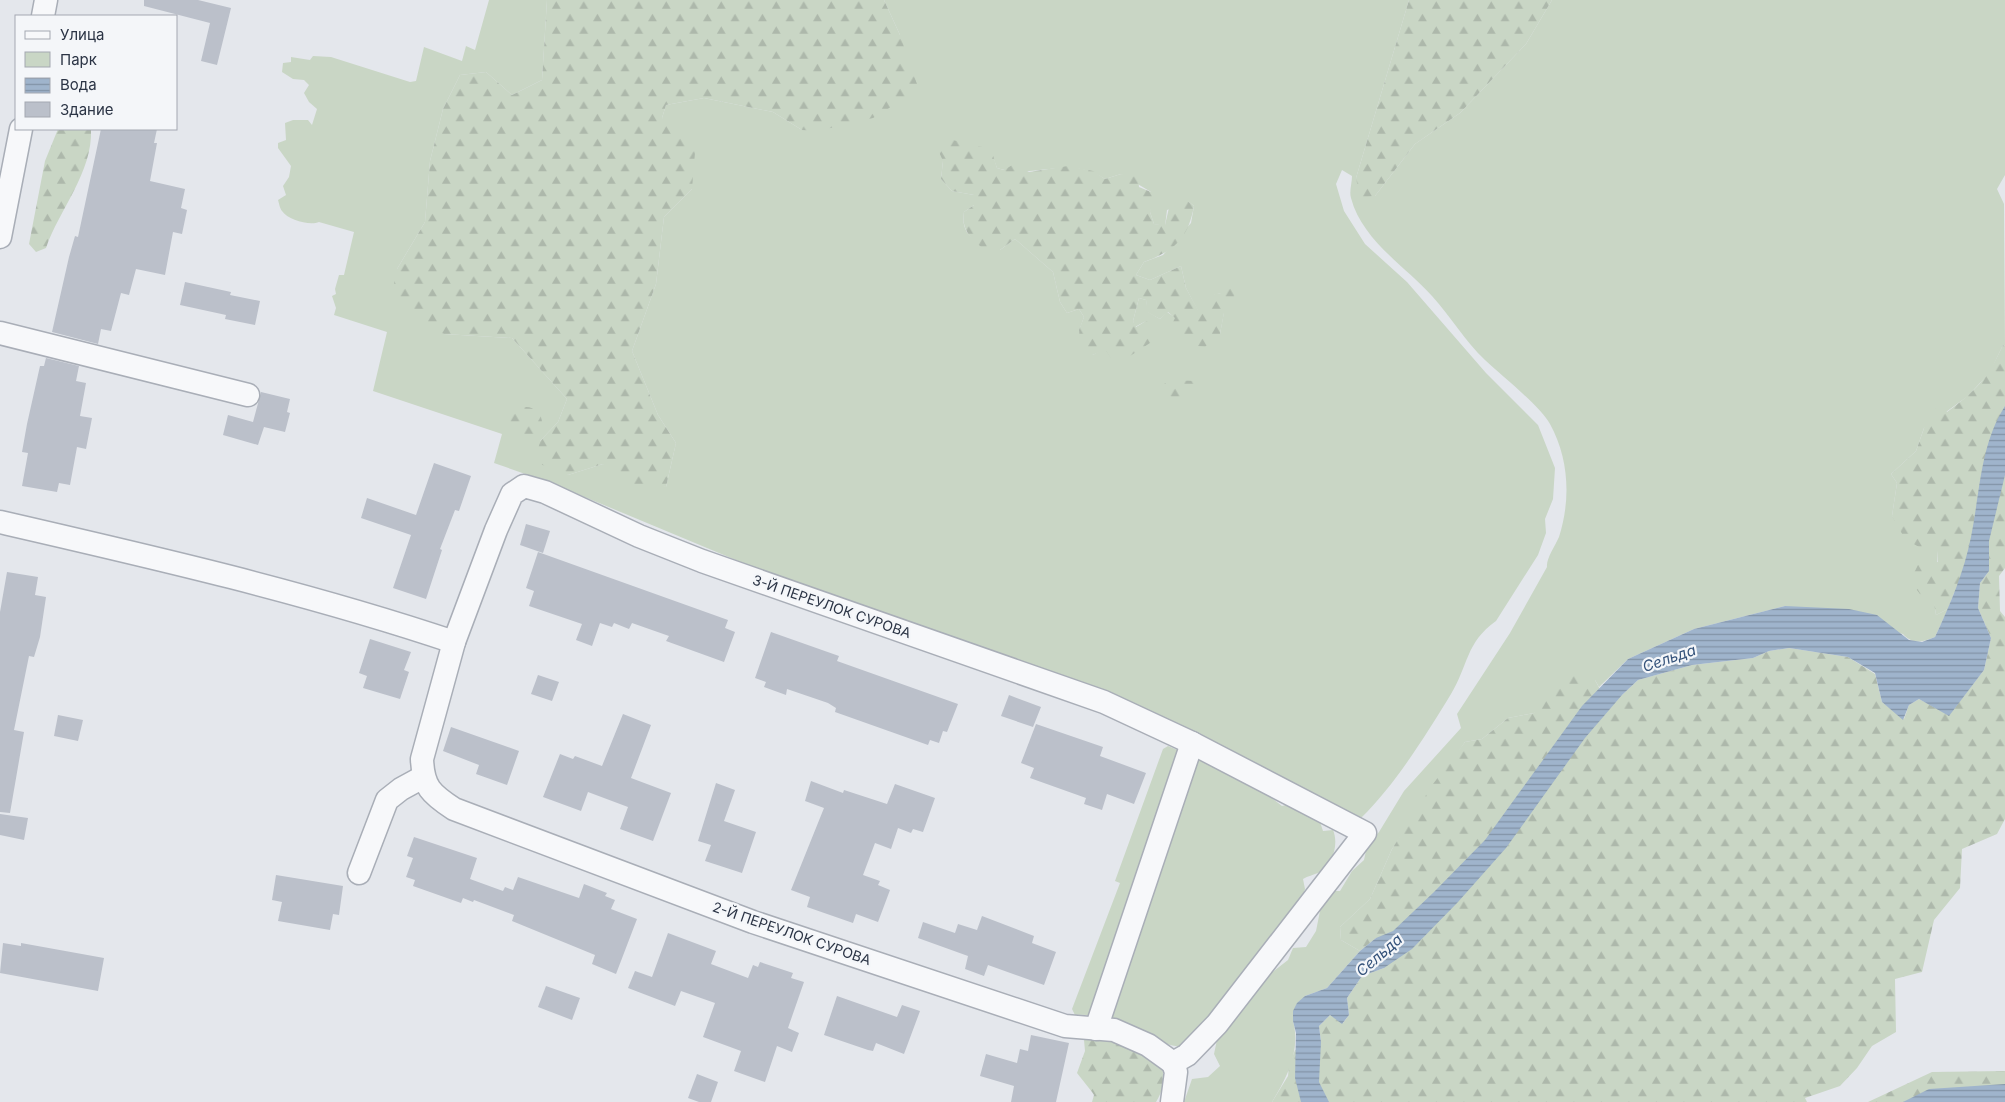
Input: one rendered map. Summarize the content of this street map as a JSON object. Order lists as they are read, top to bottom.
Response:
{
  "streets": {
    "street": ["3-Й ПЕРЕУЛОК СУРОВА", "2-Й ПЕРЕУЛОК СУРОВА"]
  },
  "crossings": [
    ["3-Й ПЕРЕУЛОК СУРОВА", "2-Й ПЕРЕУЛОК СУРОВА"]
  ],
  "water": ["Сельда"],
  "legend": [
    "Улица",
    "Парк",
    "Вода",
    "Здание"
  ]
}
